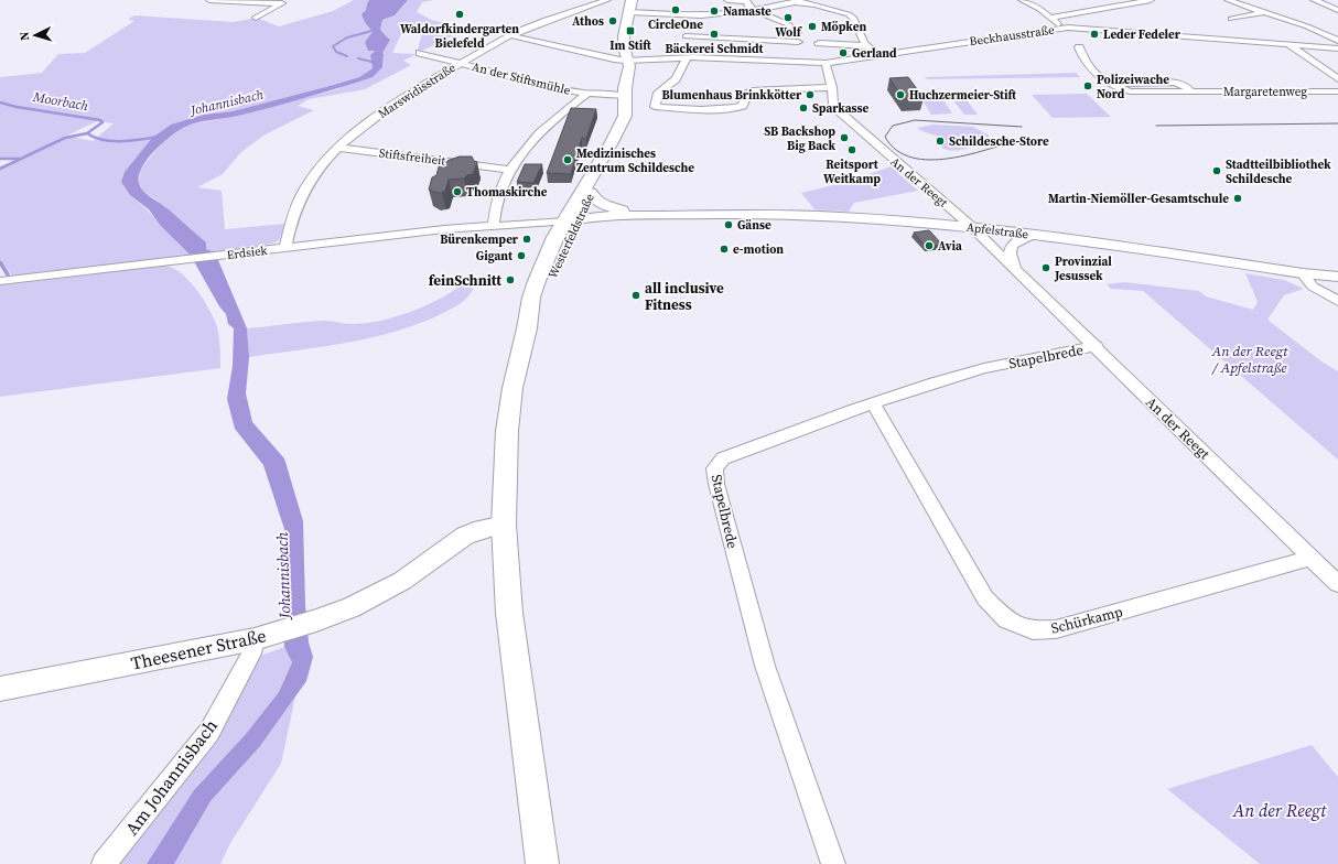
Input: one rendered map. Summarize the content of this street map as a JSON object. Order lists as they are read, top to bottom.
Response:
{
  "streets": {
    "main road": ["Westerfeldstraße"],
    "street": [
      "Beckhausstraße",
      "An der Stiftsmühle",
      "Marswidisstraße",
      "Margaretenweg",
      "Stiftsfreiheit",
      "An der Reegt",
      "Apfelstraße",
      "Erdsiek",
      "Stapelbrede",
      "Schürkamp",
      "Theesener Straße",
      "Am Johannisbach"
    ]
  },
  "crossings": [
    ["Beckhausstraße", "Marswidisstraße"],
    ["Beckhausstraße", "An der Reegt"],
    ["Beckhausstraße", "Westerfeldstraße"],
    ["An der Stiftsmühle", "Marswidisstraße"],
    ["An der Stiftsmühle", "Westerfeldstraße"],
    ["Marswidisstraße", "Stiftsfreiheit"],
    ["Marswidisstraße", "Erdsiek"],
    ["An der Reegt", "Apfelstraße"],
    ["An der Reegt", "Stapelbrede"],
    ["An der Reegt", "Schürkamp"],
    ["Apfelstraße", "Westerfeldstraße"],
    ["Westerfeldstraße", "Erdsiek"],
    ["Westerfeldstraße", "Theesener Straße"],
    ["Stapelbrede", "Schürkamp"],
    ["Theesener Straße", "Am Johannisbach"]
  ],
  "water": ["Moorbach", "Johannisbach"],
  "parks": ["An der Reegt / Apfelstraße", "An der Reegt"],
  "places": {
    "other": [
      "CircleOne",
      "Namaste",
      "Waldorfkindergarten Bielefeld",
      "Wolf",
      "Athos",
      "Möpken",
      "Bäckerei Schmidt",
      "Leder Fedeler",
      "Gerland",
      "Polizeiwache Nord",
      "Blumenhaus Brinkkötter",
      "Huchzermeier-Stift",
      "Sparkasse",
      "SB Backshop Big Back",
      "Schildesche-Store",
      "Reitsport Weitkamp",
      "Medizinisches Zentrum Schildesche",
      "Stadtteilbibliothek Schildesche",
      "Thomaskirche",
      "Martin-Niemöller-Gesamtschule",
      "Gänse",
      "Bürenkemper",
      "Avia",
      "e-motion",
      "Gigant",
      "Provinzial Jesussek",
      "feinSchnitt",
      "all inclusive Fitness"
    ],
    "transit": ["Im Stift"]
  },
  "north": "left"
}
